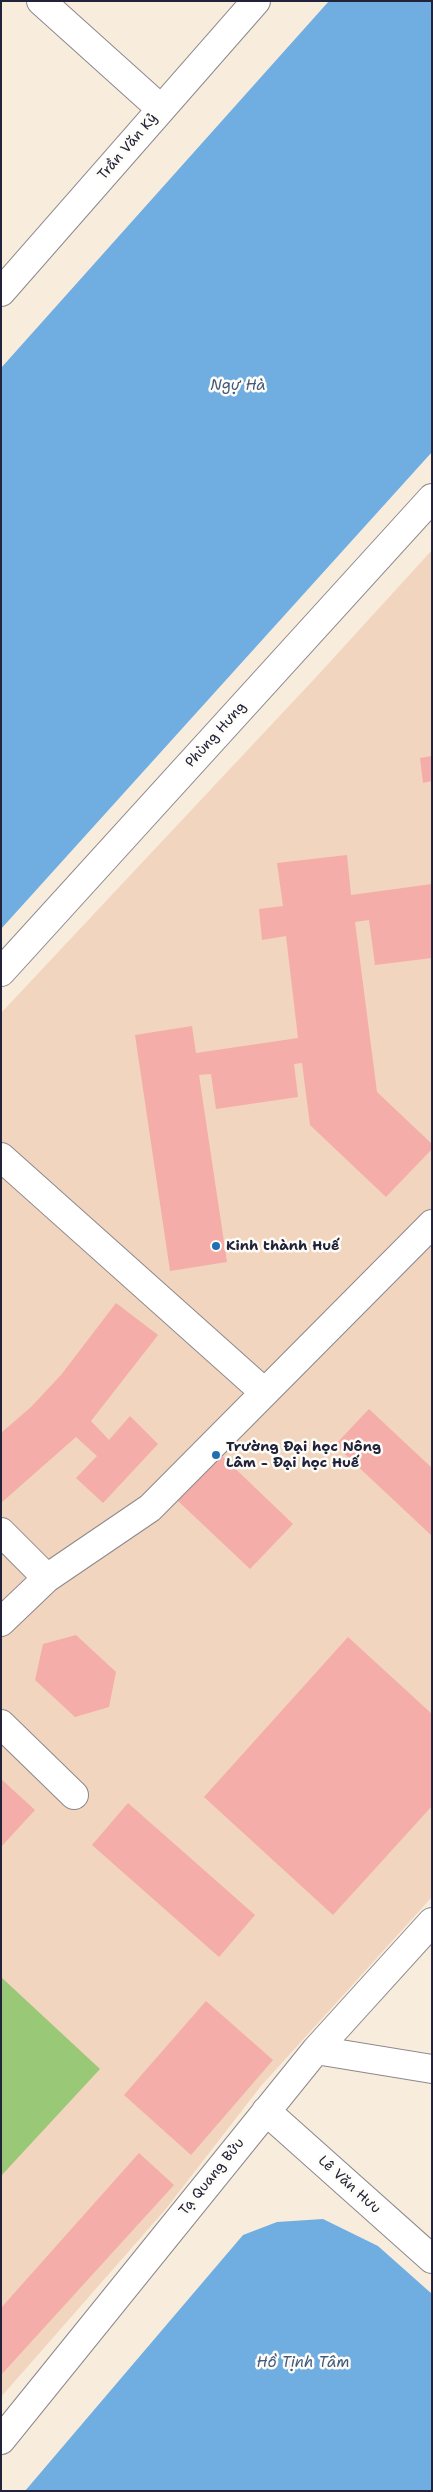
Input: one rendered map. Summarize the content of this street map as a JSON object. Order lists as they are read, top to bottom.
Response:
{
  "streets": {
    "street": [
      "Trần Văn Kỷ",
      "Phùng Hưng",
      "Tạ Quang Bửu",
      "Lê Văn Hưu"
    ]
  },
  "crossings": [
    ["Tạ Quang Bửu", "Lê Văn Hưu"]
  ],
  "water": ["Ngự Hà", "Hồ Tịnh Tâm"],
  "places": ["Kinh thành Huế", "Trường Đại học Nông Lâm - Đại học Huế"]
}
